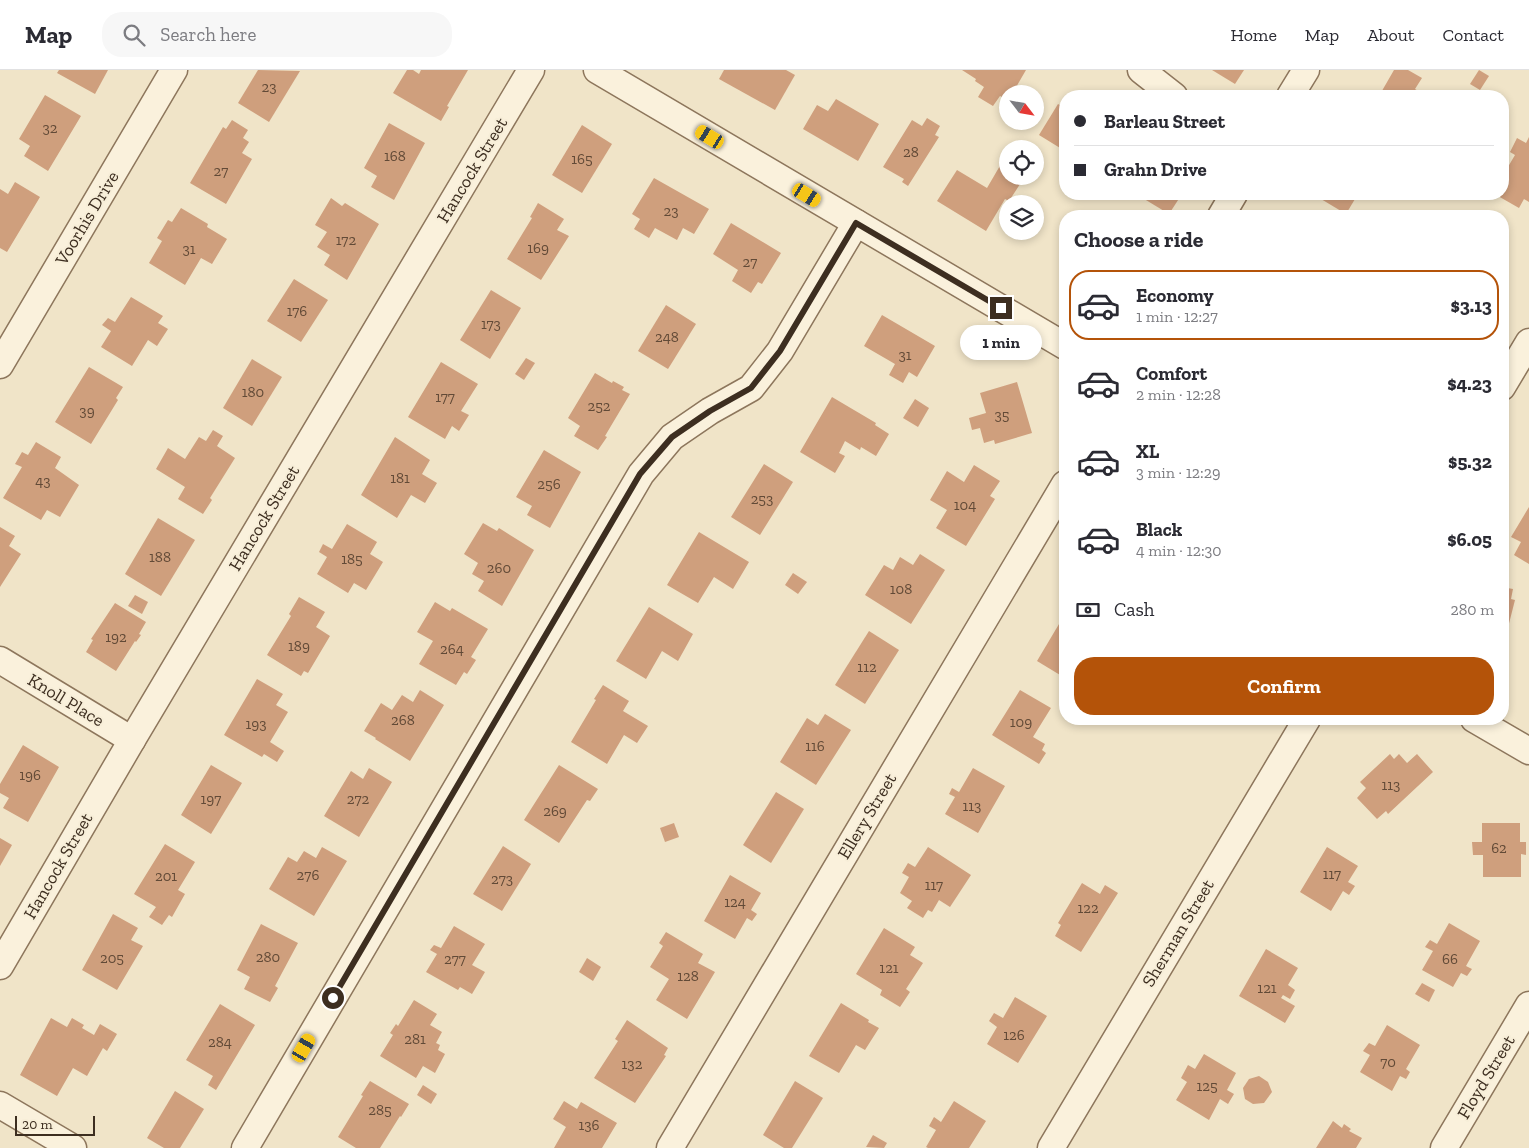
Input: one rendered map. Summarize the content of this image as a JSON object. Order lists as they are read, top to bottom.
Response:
{
  "streets": {
    "street": [
      "Hancock Street",
      "Voorhis Drive",
      "Knoll Place",
      "Ellery Street",
      "Sherman Street",
      "Floyd Street"
    ]
  },
  "crossings": [
    ["Hancock Street", "Knoll Place"]
  ],
  "house_numbers": [
    "23",
    "32",
    "28",
    "168",
    "165",
    "27",
    "23",
    "172",
    "169",
    "31",
    "27",
    "176",
    "173",
    "248",
    "31",
    "180",
    "177",
    "252",
    "39",
    "35",
    "181",
    "43",
    "256",
    "253",
    "104",
    "188",
    "185",
    "260",
    "108",
    "192",
    "189",
    "264",
    "112",
    "268",
    "109",
    "193",
    "116",
    "196",
    "113",
    "197",
    "272",
    "113",
    "269",
    "62",
    "117",
    "276",
    "201",
    "273",
    "117",
    "124",
    "122",
    "280",
    "205",
    "277",
    "66",
    "121",
    "128",
    "121",
    "126",
    "281",
    "284",
    "70",
    "132",
    "125",
    "285",
    "136"
  ],
  "scale_bar": "20 m",
  "north": "bottom right",
  "page": {
    "header": "Map",
    "search": "Search here",
    "nav": [
      "Home",
      "Map",
      "About",
      "Contact"
    ],
    "banner": ["Barleau Street", "Grahn Drive"],
    "heading": "Choose a ride",
    "list": [
      {
        "name": "Economy",
        "note": "1 min · 12:27",
        "value": "$3.13"
      },
      {
        "name": "Comfort",
        "note": "2 min · 12:28",
        "value": "$4.23"
      },
      {
        "name": "XL",
        "note": "3 min · 12:29",
        "value": "$5.32"
      },
      {
        "name": "Black",
        "note": "4 min · 12:30",
        "value": "$6.05"
      }
    ],
    "bubble": "1 min",
    "pay": ["Cash", "280 m"],
    "buttons": "Confirm",
    "scale": "20 m"
  }
}
